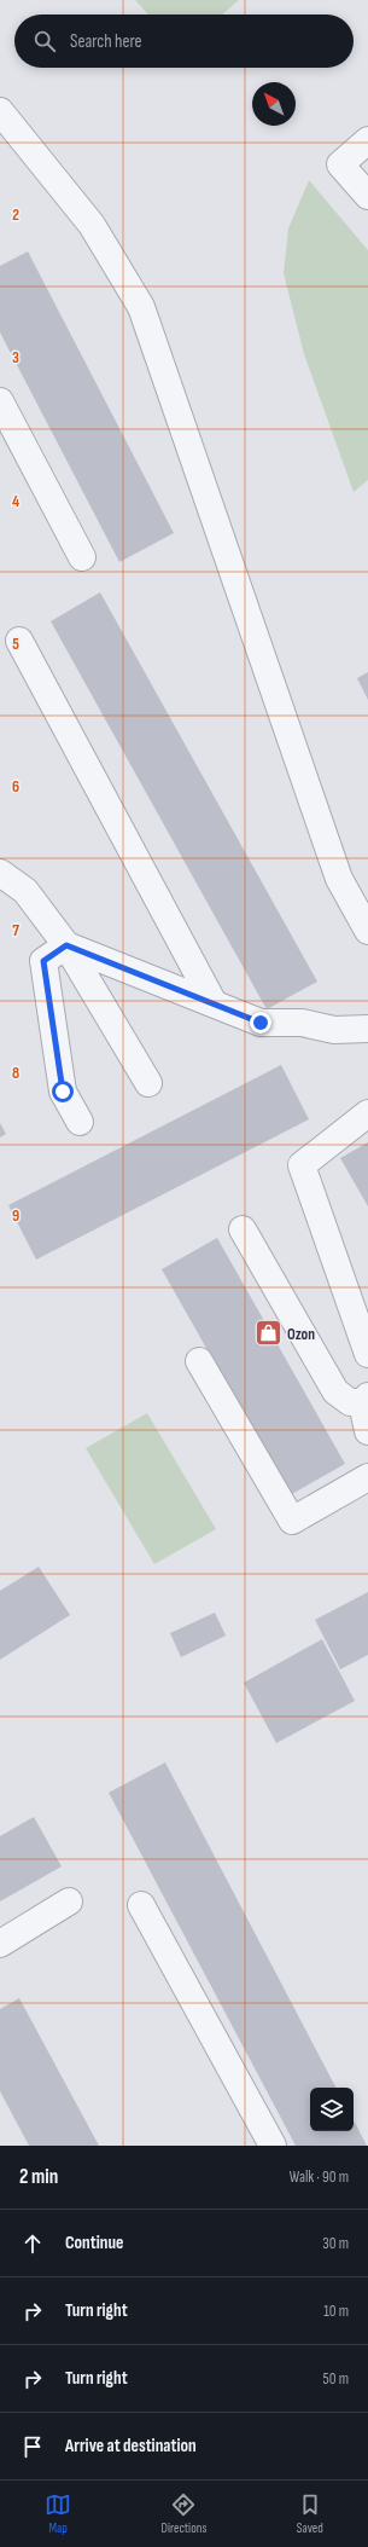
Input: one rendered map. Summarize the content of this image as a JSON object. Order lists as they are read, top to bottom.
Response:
{
  "places": {
    "shop": ["Ozon"]
  },
  "north": "top left",
  "page": {
    "search": "Search here",
    "heading": ["2 min", "Walk · 90 m"],
    "list": [
      ["Continue", "30 m"],
      ["Turn right", "10 m"],
      ["Turn right", "50 m"],
      "Arrive at destination"
    ],
    "nav": ["Map", "Directions", "Saved"]
  },
  "grid": {
    "rows": [
      "2",
      "3",
      "4",
      "5",
      "6",
      "7",
      "8",
      "9"
    ]
  }
}
